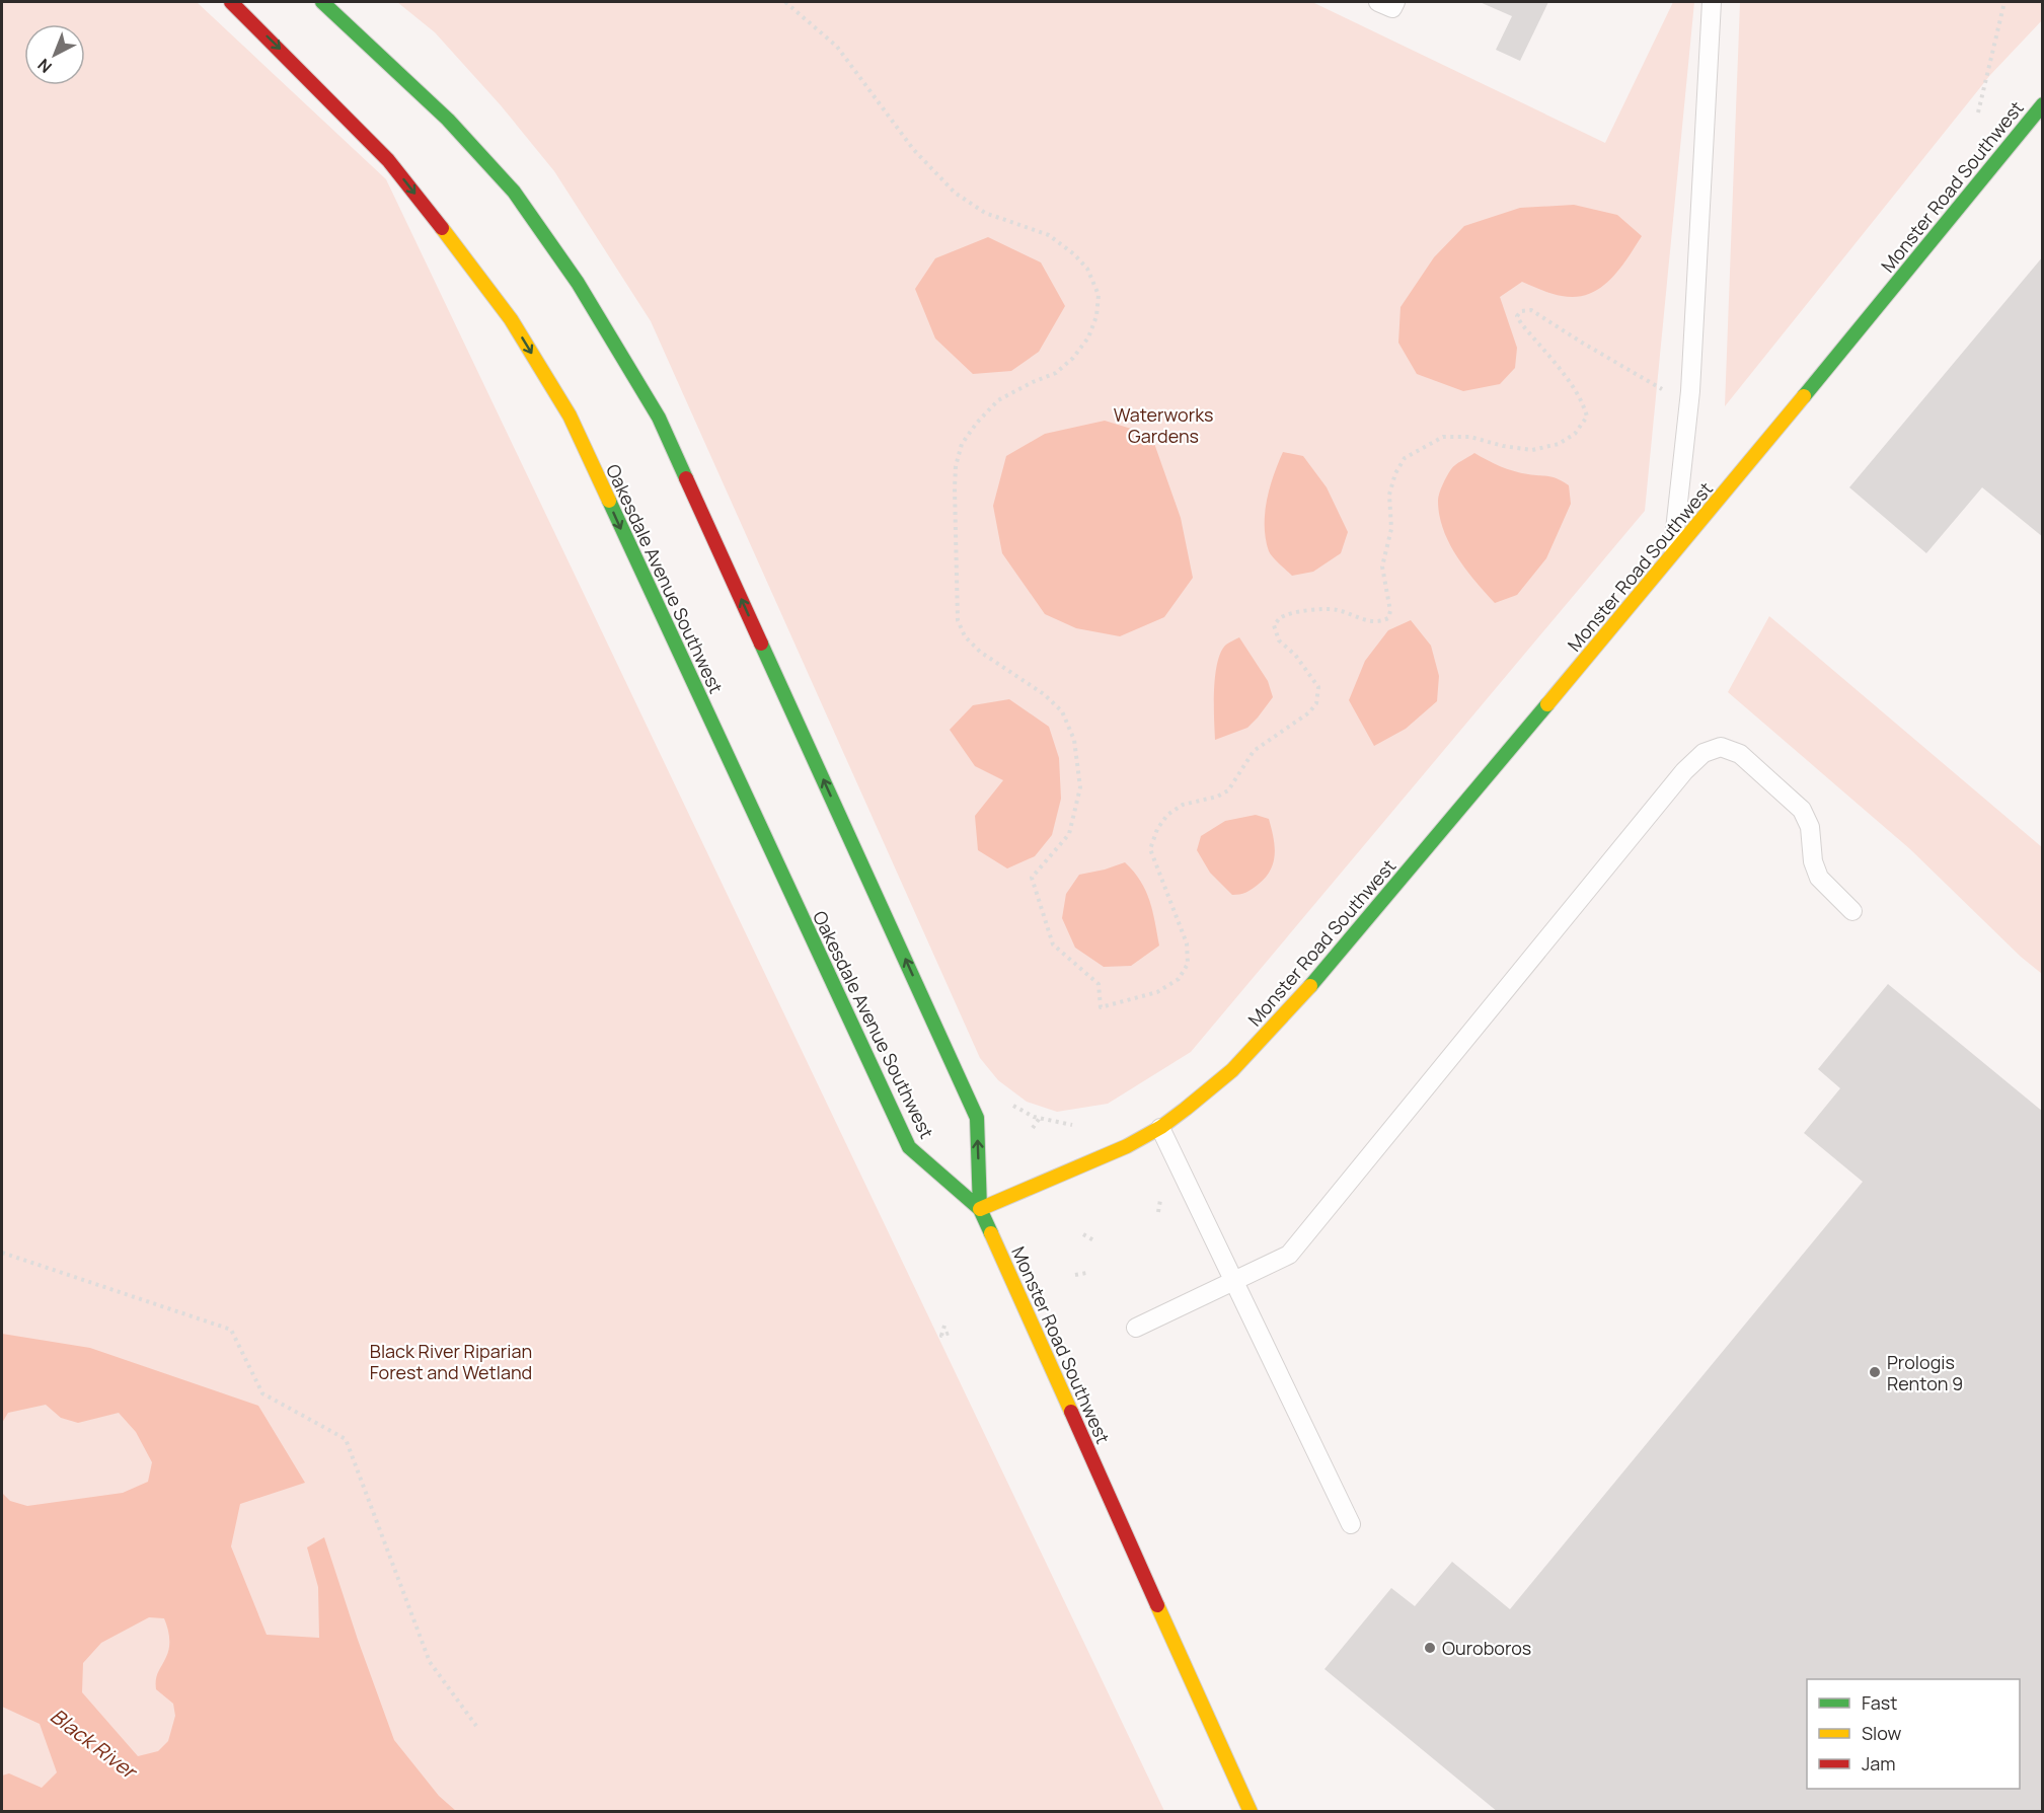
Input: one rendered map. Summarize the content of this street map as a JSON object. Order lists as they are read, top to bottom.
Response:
{
  "streets": {
    "street": ["Monster Road Southwest", "Oakesdale Avenue Southwest"]
  },
  "crossings": [
    ["Monster Road Southwest", "Oakesdale Avenue Southwest"]
  ],
  "water": ["Black River"],
  "parks": ["Waterworks Gardens", "Black River Riparian Forest and Wetland"],
  "places": ["Prologis Renton 9", "Ouroboros"],
  "legend": ["Fast", "Slow", "Jam"],
  "north": "bottom left"
}
